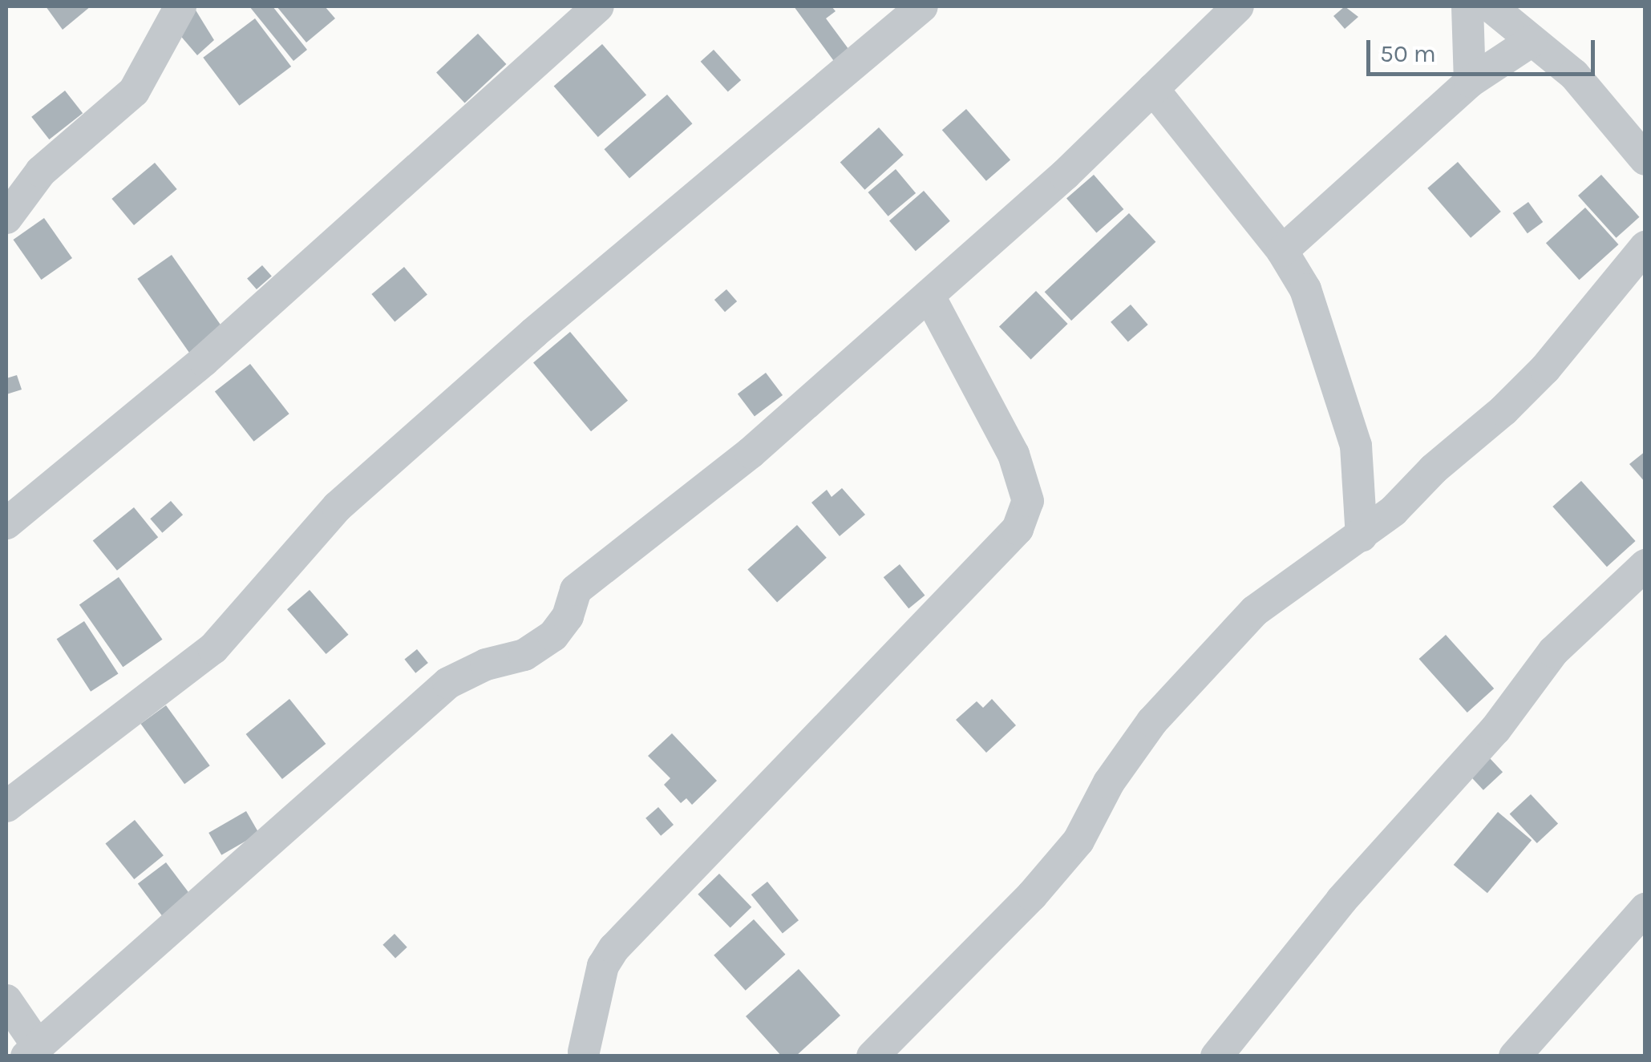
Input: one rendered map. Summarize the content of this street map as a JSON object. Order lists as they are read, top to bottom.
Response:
{
  "scale_bar": "50 m"
}
